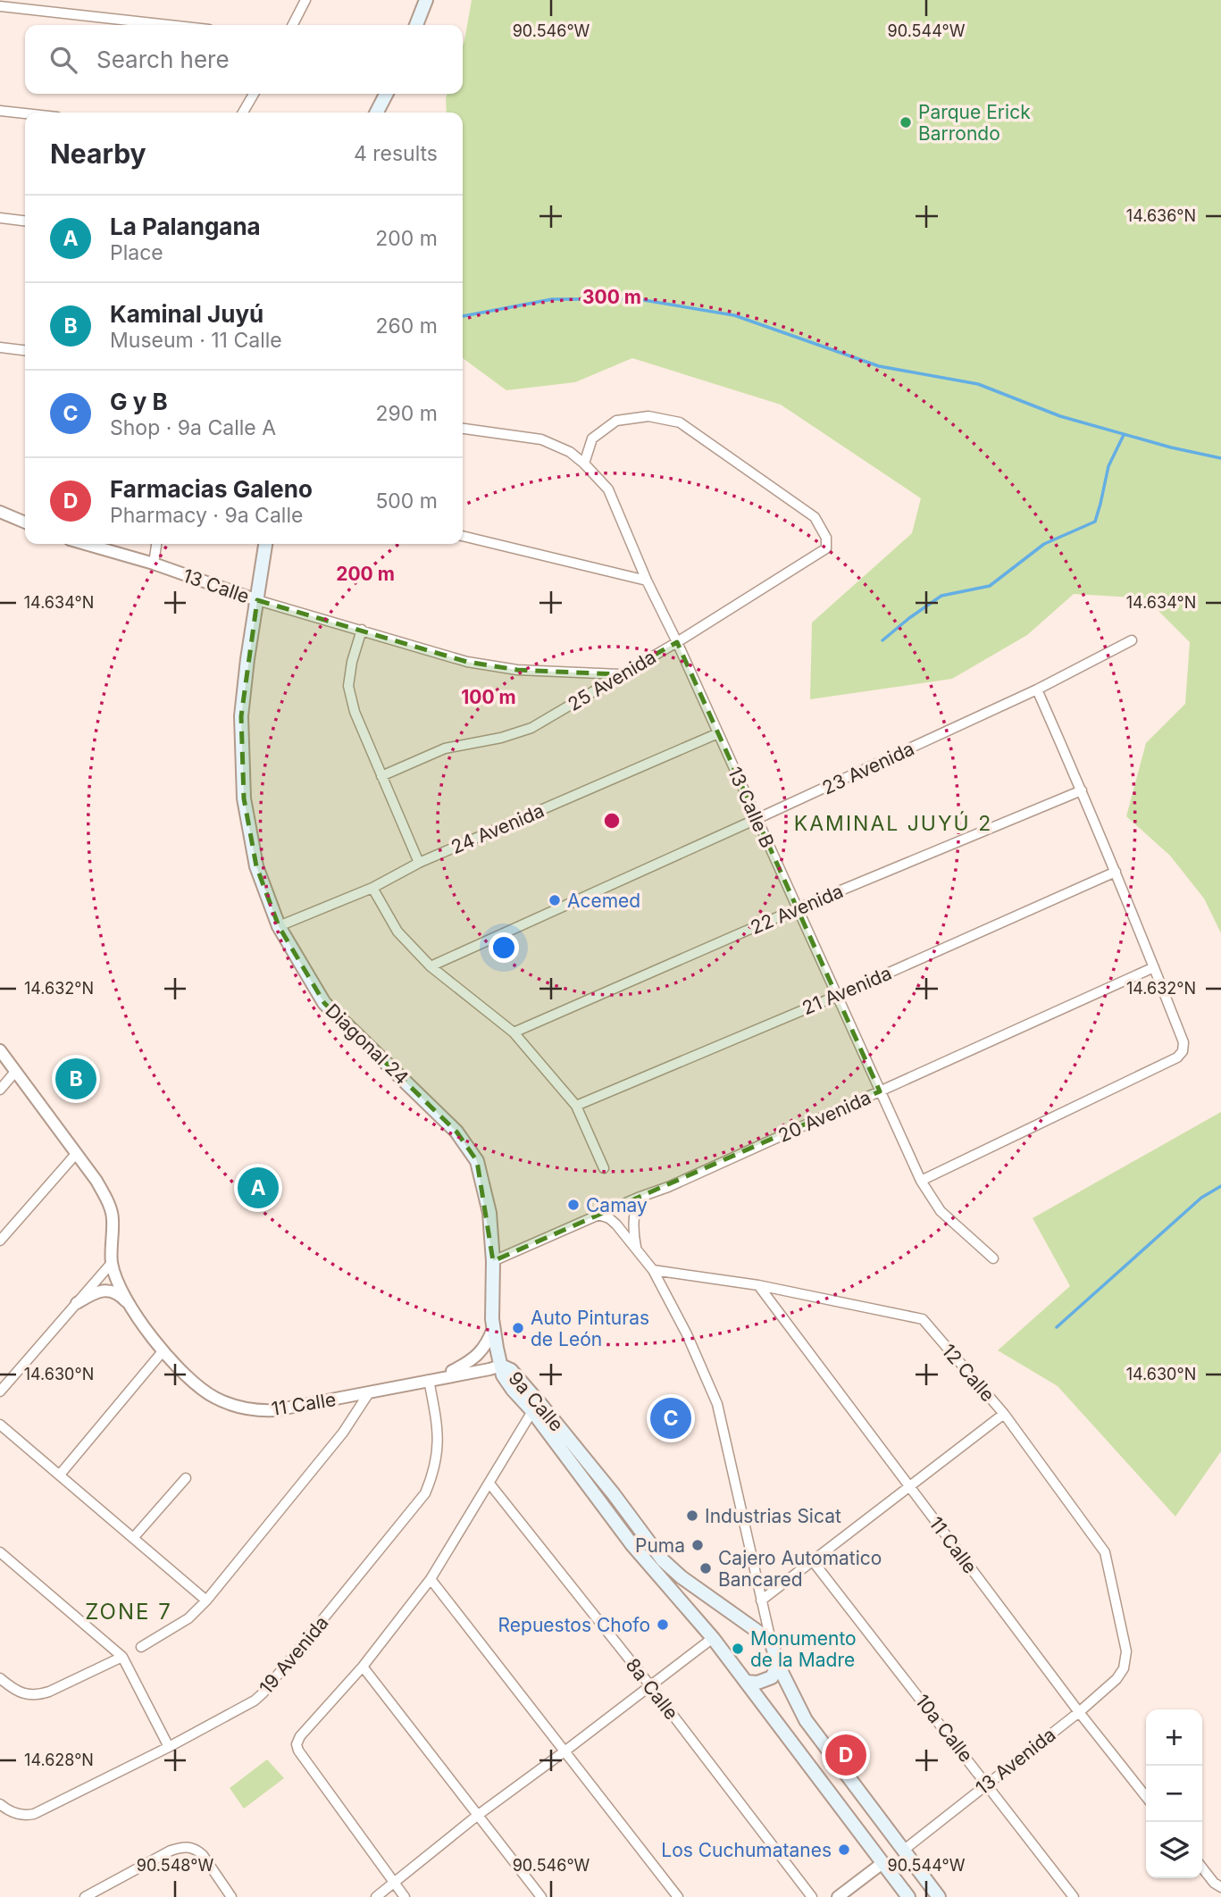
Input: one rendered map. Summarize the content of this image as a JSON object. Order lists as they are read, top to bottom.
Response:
{
  "streets": {
    "main road": ["Diagonal 24", "9a Calle"],
    "street": [
      "13 Calle",
      "25 Avenida",
      "23 Avenida",
      "13 Calle B",
      "24 Avenida",
      "22 Avenida",
      "21 Avenida",
      "20 Avenida",
      "12 Calle",
      "11 Calle",
      "19 Avenida",
      "8a Calle",
      "10a Calle",
      "13 Avenida"
    ]
  },
  "crossings": [
    ["13 Calle", "25 Avenida"],
    ["13 Calle", "Diagonal 24"],
    ["25 Avenida", "13 Calle B"],
    ["23 Avenida", "13 Calle B"],
    ["13 Calle B", "24 Avenida"],
    ["13 Calle B", "22 Avenida"],
    ["13 Calle B", "21 Avenida"],
    ["13 Calle B", "20 Avenida"],
    ["24 Avenida", "Diagonal 24"],
    ["Diagonal 24", "20 Avenida"],
    ["Diagonal 24", "9a Calle"],
    ["Diagonal 24", "11 Calle"],
    ["12 Calle", "11 Calle"],
    ["12 Calle", "13 Avenida"],
    ["9a Calle", "11 Calle"],
    ["11 Calle", "19 Avenida"],
    ["11 Calle", "13 Avenida"],
    ["10a Calle", "13 Avenida"]
  ],
  "districts": ["KAMINAL JUYÚ 2", "ZONE 7"],
  "places": [
    "Parque Erick Barrondo",
    "Acemed",
    "Camay",
    "Auto Pinturas de León",
    "Industrias Sicat",
    "Puma",
    "Cajero Automatico Bancared",
    "Repuestos Chofo",
    "Monumento de la Madre",
    "Los Cuchumatanes"
  ],
  "page": {
    "search": "Search here",
    "heading": ["Nearby", "4 results"],
    "list": [
      {
        "mark": "A",
        "name": "La Palangana",
        "note": "Place",
        "value": "200 m"
      },
      {
        "mark": "B",
        "name": "Kaminal Juyú",
        "note": "Museum · 11 Calle",
        "value": "260 m"
      },
      {
        "mark": "C",
        "name": "G y B",
        "note": "Shop · 9a Calle A",
        "value": "290 m"
      },
      {
        "mark": "D",
        "name": "Farmacias Galeno",
        "note": "Pharmacy · 9a Calle",
        "value": "500 m"
      }
    ],
    "pins": [
      "B",
      "A",
      "C",
      "D"
    ],
    "map_buttons": ["+", "−"]
  },
  "coordinates": [
    "90.546°W",
    "90.544°W",
    "14.636°N",
    "14.634°N",
    "14.632°N",
    "14.630°N",
    "14.628°N",
    "90.548°W"
  ],
  "rings": ["300 m", "200 m", "100 m"]
}
